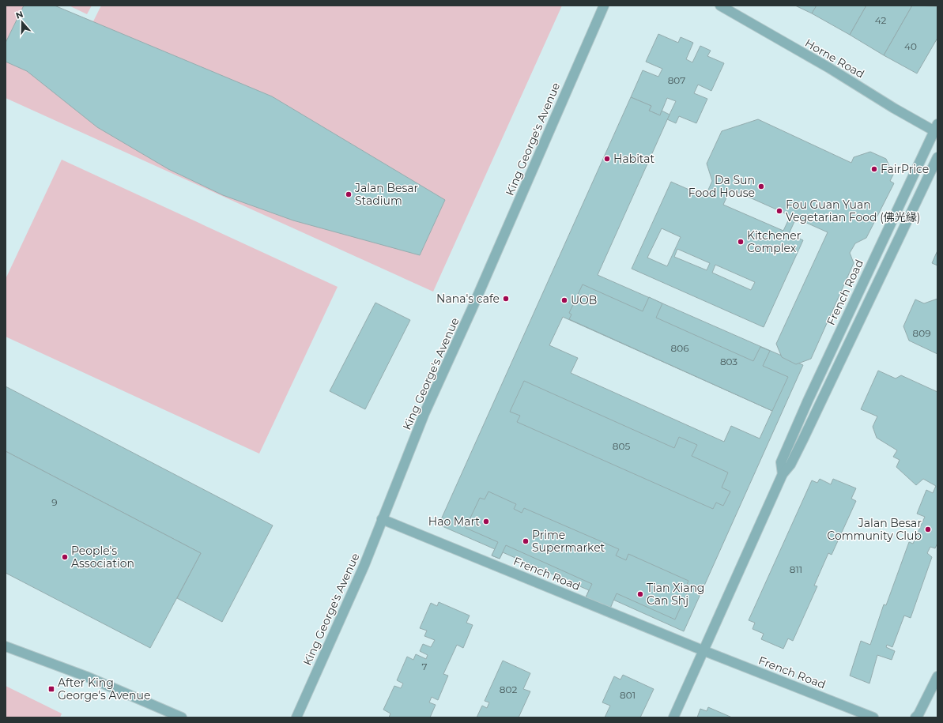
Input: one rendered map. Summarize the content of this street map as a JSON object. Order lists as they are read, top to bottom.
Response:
{
  "streets": {
    "street": ["Horne Road", "King George's Avenue", "French Road"]
  },
  "crossings": [
    ["Horne Road", "French Road"],
    ["King George's Avenue", "French Road"]
  ],
  "places": {
    "other": [
      "Habitat",
      "FairPrice",
      "Da Sun Food House",
      "Jalan Besar Stadium",
      "Fou Guan Yuan Vegetarian Food (佛光緣)",
      "Kitchener Complex",
      "Nana's cafe",
      "UOB",
      "Hao Mart",
      "Jalan Besar Community Club",
      "Prime Supermarket",
      "People's Association",
      "Tian Xiang Can Shj"
    ],
    "transit": ["After King George's Avenue"]
  },
  "house_numbers": [
    "42",
    "40",
    "807",
    "809",
    "806",
    "803",
    "805",
    "9",
    "811",
    "7",
    "802",
    "801"
  ],
  "north": "top"
}
